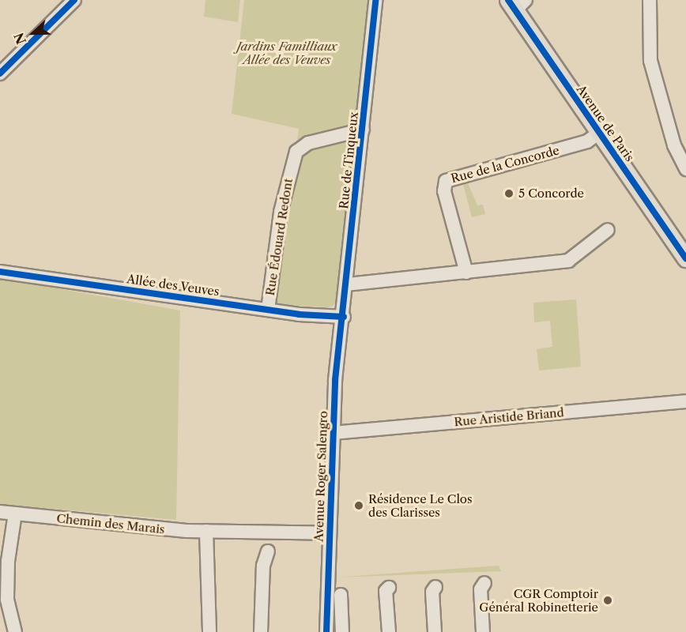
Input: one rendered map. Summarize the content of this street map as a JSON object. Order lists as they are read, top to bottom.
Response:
{
  "streets": {
    "main road": ["Avenue de Paris"],
    "street": [
      "Rue de Tinqueux",
      "Rue de la Concorde",
      "Rue Édouard Redont",
      "Allée des Veuves",
      "Rue Aristide Briand",
      "Avenue Roger Salengro",
      "Chemin des Marais"
    ]
  },
  "crossings": [
    ["Avenue de Paris", "Rue de la Concorde"],
    ["Rue de Tinqueux", "Rue Édouard Redont"],
    ["Rue de Tinqueux", "Allée des Veuves"],
    ["Rue de Tinqueux", "Avenue Roger Salengro"],
    ["Rue Édouard Redont", "Allée des Veuves"],
    ["Allée des Veuves", "Avenue Roger Salengro"],
    ["Rue Aristide Briand", "Avenue Roger Salengro"],
    ["Avenue Roger Salengro", "Chemin des Marais"]
  ],
  "parks": ["Jardins Familliaux Allée des Veuves"],
  "places": ["5 Concorde", "Résidence Le Clos des Clarisses", "CGR Comptoir Général Robinetterie"],
  "north": "left"
}
